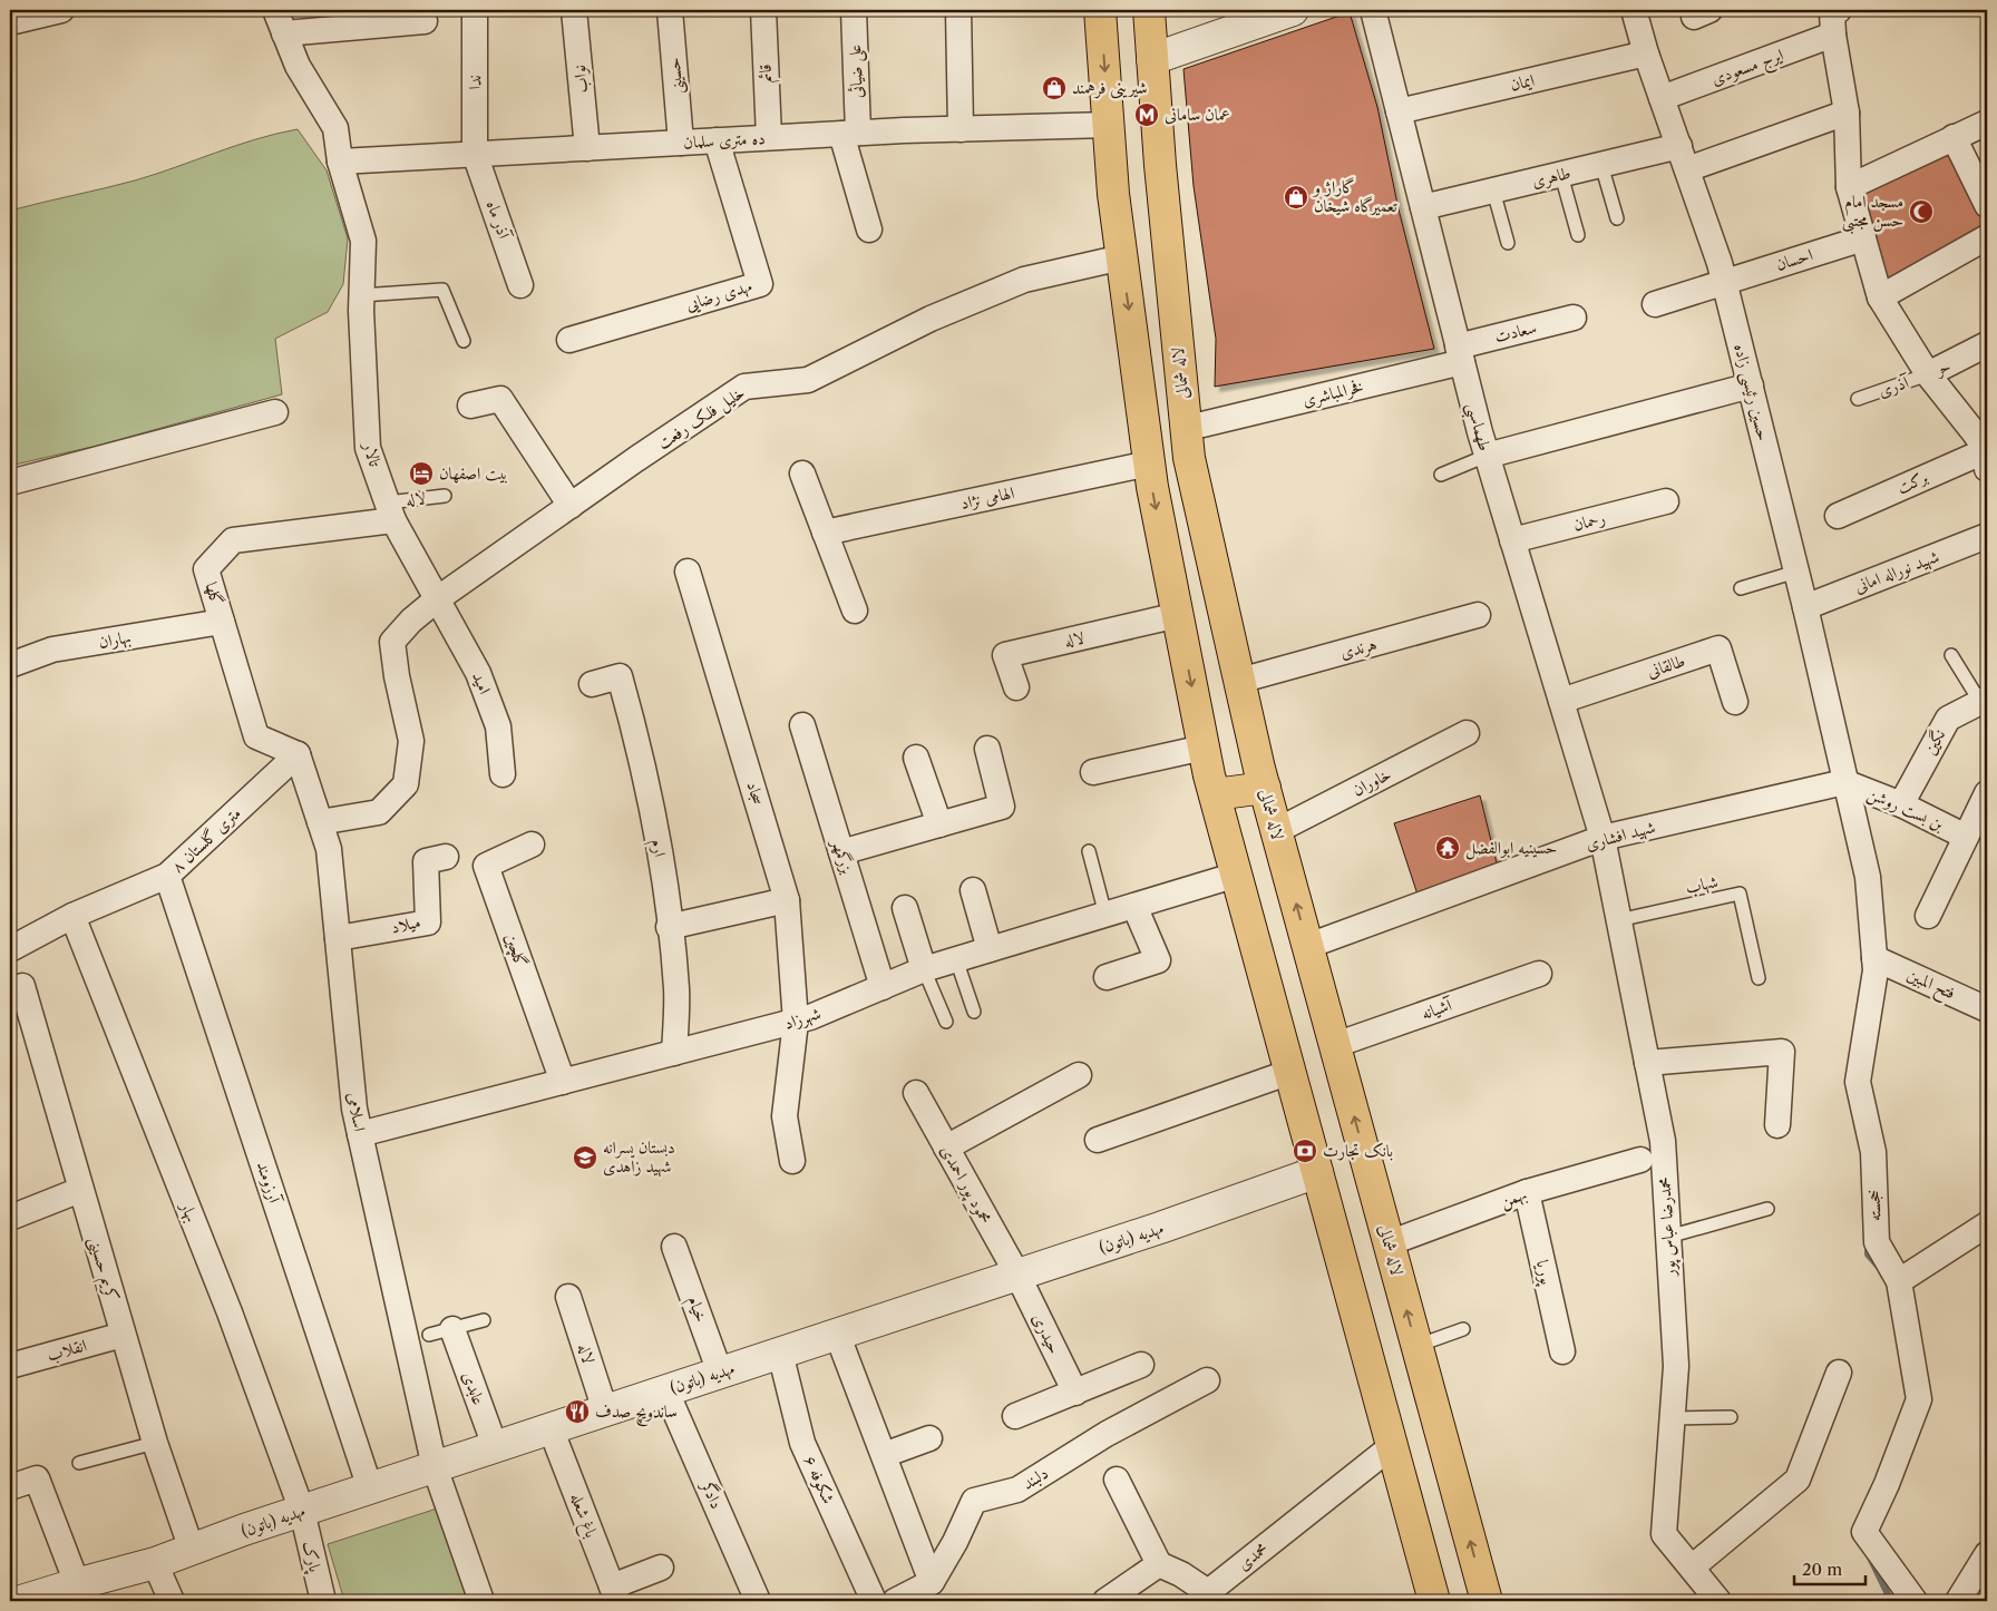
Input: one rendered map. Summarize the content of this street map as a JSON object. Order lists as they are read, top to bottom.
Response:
{
  "streets": {
    "main road": ["لاله شمالی"],
    "street": [
      "ایرج مسعودی",
      "علی ضیائی",
      "قائم",
      "حسینی",
      "نواب",
      "ندا",
      "ایمان",
      "ده متری سلمان",
      "طاهری",
      "آذر ماه",
      "احسان",
      "مهدی رضایی",
      "سعادت",
      "حر",
      "حسین رئیسی زاده",
      "فخرالمباشری",
      "خلیل فلک رفعت",
      "طهماسبی",
      "تالار",
      "برکت",
      "الهامی نژاد",
      "لاله",
      "رحمان",
      "شهید نوراله امانی",
      "گلها",
      "بهاران",
      "هرندی",
      "طالقانی",
      "امید",
      "نگین",
      "خاوران",
      "سجاد",
      "بن بست روشن",
      "شهید افشاری",
      "۸ متری گلستان",
      "ارم",
      "بزرگمهر",
      "میلاد",
      "گلچین",
      "فتح المبین",
      "آشیانه",
      "شهرزاد",
      "اسلامی",
      "آرزومند",
      "محمود پور احمدی",
      "بهمن",
      "خجسته",
      "بهار",
      "محمدرضا عباس پور",
      "مهدیه (باتون)",
      "کریم حسینی",
      "پوریا",
      "خیام",
      "حیدری",
      "انقلاب",
      "عابدی",
      "دلبند",
      "شکوفه ۶",
      "دادگر",
      "باغ شعله",
      "پارک",
      "محمدی"
    ],
    "lane": ["آذری", "شهاب"]
  },
  "crossings": [
    ["ایرج مسعودی", "حسین رئیسی زاده"],
    ["علی ضیائی", "ده متری سلمان"],
    ["قائم", "ده متری سلمان"],
    ["حسینی", "ده متری سلمان"],
    ["نواب", "ده متری سلمان"],
    ["ندا", "ده متری سلمان"],
    ["ندا", "آذر ماه"],
    ["ایمان", "حسین رئیسی زاده"],
    ["ایمان", "طهماسبی"],
    ["ده متری سلمان", "آذر ماه"],
    ["ده متری سلمان", "مهدی رضایی"],
    ["ده متری سلمان", "تالار"],
    ["طاهری", "حسین رئیسی زاده"],
    ["طاهری", "طهماسبی"],
    ["احسان", "حسین رئیسی زاده"],
    ["سعادت", "فخرالمباشری"],
    ["سعادت", "طهماسبی"],
    ["حر", "آذری"],
    ["لاله شمالی", "هرندی"],
    ["لاله شمالی", "خاوران"],
    ["لاله شمالی", "شهید افشاری"],
    ["لاله شمالی", "آشیانه"],
    ["لاله شمالی", "بهمن"],
    ["حسین رئیسی زاده", "شهید نوراله امانی"],
    ["حسین رئیسی زاده", "بن بست روشن"],
    ["حسین رئیسی زاده", "شهید افشاری"],
    ["حسین رئیسی زاده", "خجسته"],
    ["فخرالمباشری", "طهماسبی"],
    ["خلیل فلک رفعت", "تالار"],
    ["خلیل فلک رفعت", "امید"],
    ["طهماسبی", "رحمان"],
    ["طهماسبی", "طالقانی"],
    ["طهماسبی", "شهید افشاری"],
    ["طهماسبی", "محمدرضا عباس پور"],
    ["تالار", "لاله"],
    ["تالار", "گلها"],
    ["تالار", "امید"],
    ["لاله", "گلها"],
    ["لاله", "مهدیه (باتون)"],
    ["گلها", "بهاران"],
    ["گلها", "۸ متری گلستان"],
    ["گلها", "اسلامی"],
    ["نگین", "بن بست روشن"],
    ["سجاد", "شهرزاد"],
    ["بن بست روشن", "شهید افشاری"],
    ["بن بست روشن", "خجسته"],
    ["شهید افشاری", "خجسته"],
    ["شهید افشاری", "محمدرضا عباس پور"],
    ["۸ متری گلستان", "اسلامی"],
    ["۸ متری گلستان", "آرزومند"],
    ["۸ متری گلستان", "بهار"],
    ["ارم", "شهرزاد"],
    ["بزرگمهر", "شهرزاد"],
    ["شهاب", "محمدرضا عباس پور"],
    ["میلاد", "اسلامی"],
    ["گلچین", "شهرزاد"],
    ["فتح المبین", "خجسته"],
    ["شهرزاد", "اسلامی"],
    ["اسلامی", "مهدیه (باتون)"],
    ["آرزومند", "مهدیه (باتون)"],
    ["محمود پور احمدی", "مهدیه (باتون)"],
    ["محمود پور احمدی", "حیدری"],
    ["بهمن", "پوریا"],
    ["بهار", "مهدیه (باتون)"],
    ["بهار", "پارک"],
    ["مهدیه (باتون)", "کریم حسینی"],
    ["مهدیه (باتون)", "خیام"],
    ["مهدیه (باتون)", "حیدری"],
    ["مهدیه (باتون)", "عابدی"],
    ["مهدیه (باتون)", "شکوفه ۶"],
    ["مهدیه (باتون)", "دادگر"],
    ["مهدیه (باتون)", "باغ شعله"],
    ["مهدیه (باتون)", "پارک"],
    ["کریم حسینی", "انقلاب"]
  ],
  "places": {
    "shop": ["شیرینی فرهمند", "گاراژ و تعمیرگاه شیخان"],
    "metro station": ["عمان سامانی"],
    "mosque": ["مسجد امام حسن مجتبی"],
    "hotel": ["بيت اصفهان"],
    "temple": ["حسینیه ابوالفضل"],
    "bank": ["بانک تجارت"],
    "school or university": ["دبستان پسرانه شهید زاهدی"],
    "restaurant": ["ساندویچ صدف"]
  },
  "scale_bar": "20 m"
}
